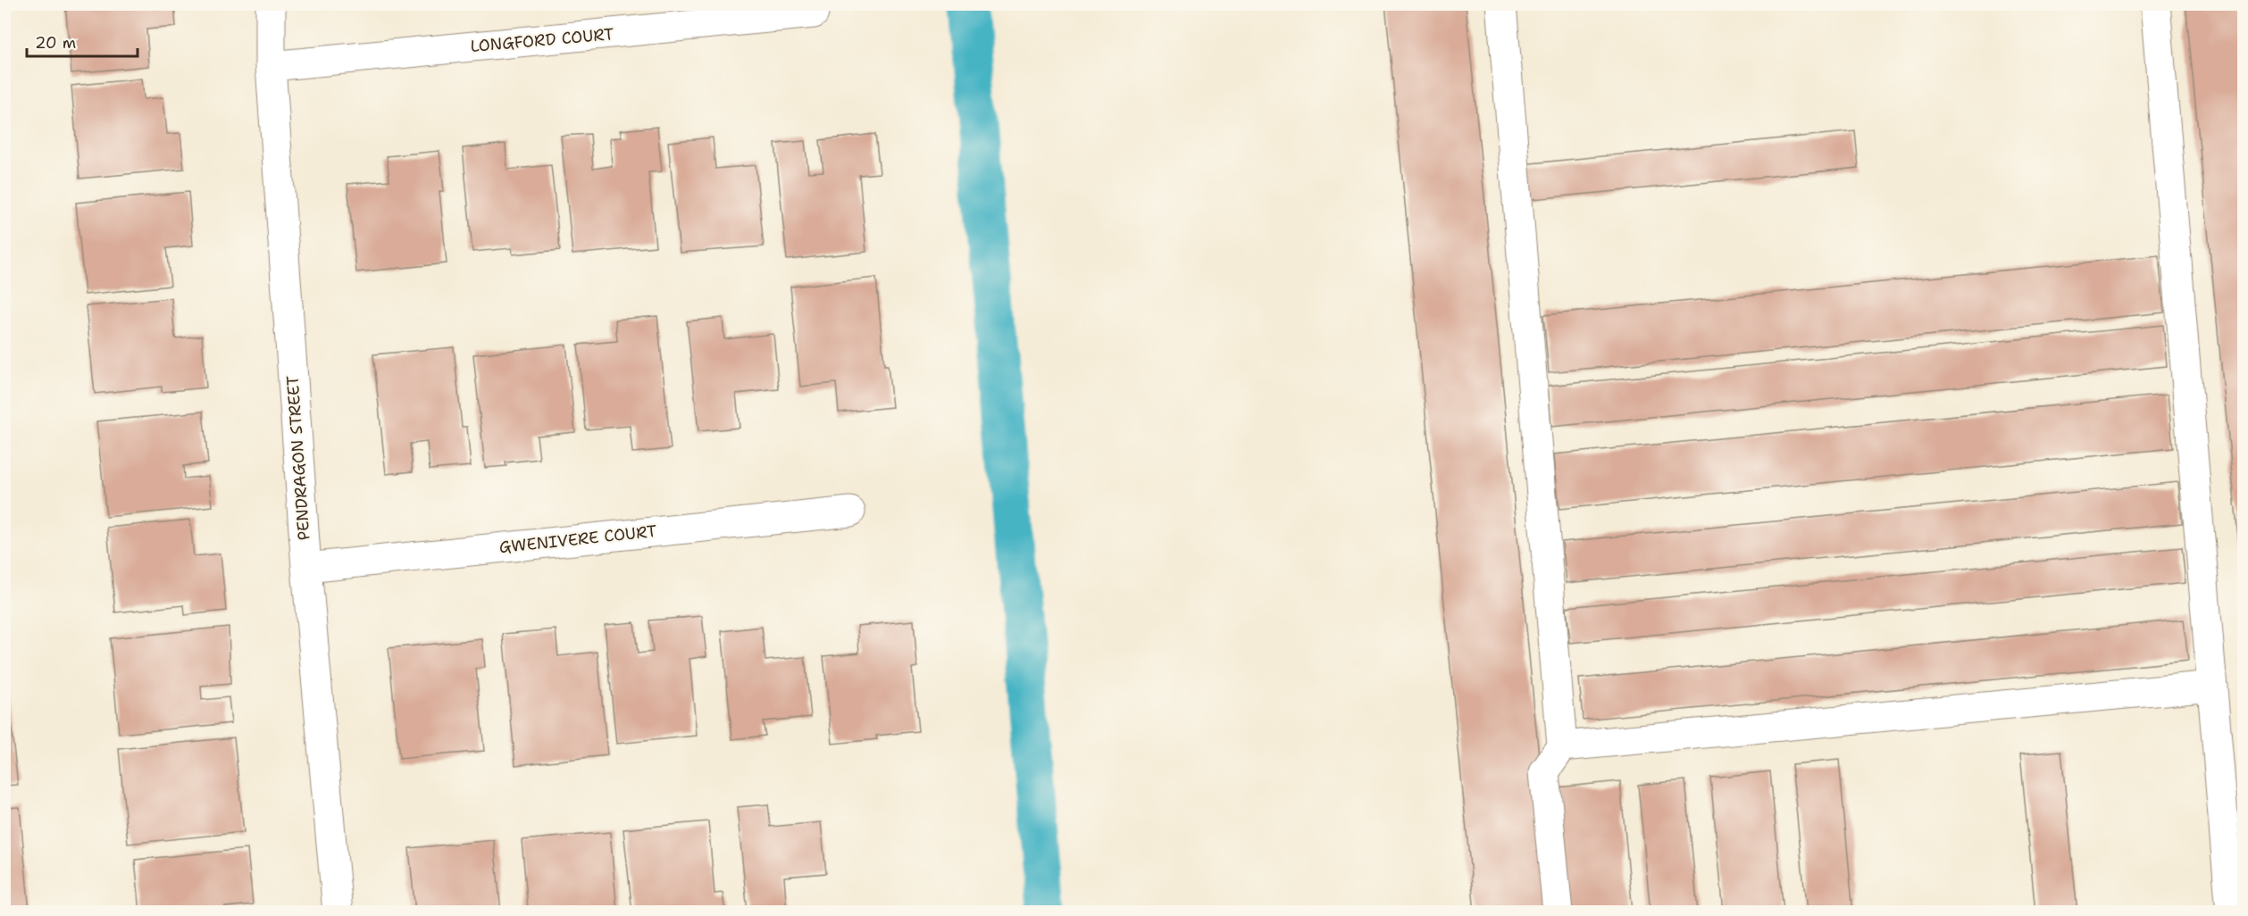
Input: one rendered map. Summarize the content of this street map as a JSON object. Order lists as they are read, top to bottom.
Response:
{
  "streets": {
    "street": ["LONGFORD COURT", "PENDRAGON STREET", "GWENIVERE COURT"]
  },
  "crossings": [
    ["LONGFORD COURT", "PENDRAGON STREET"],
    ["PENDRAGON STREET", "GWENIVERE COURT"]
  ],
  "scale_bar": "20 m"
}
